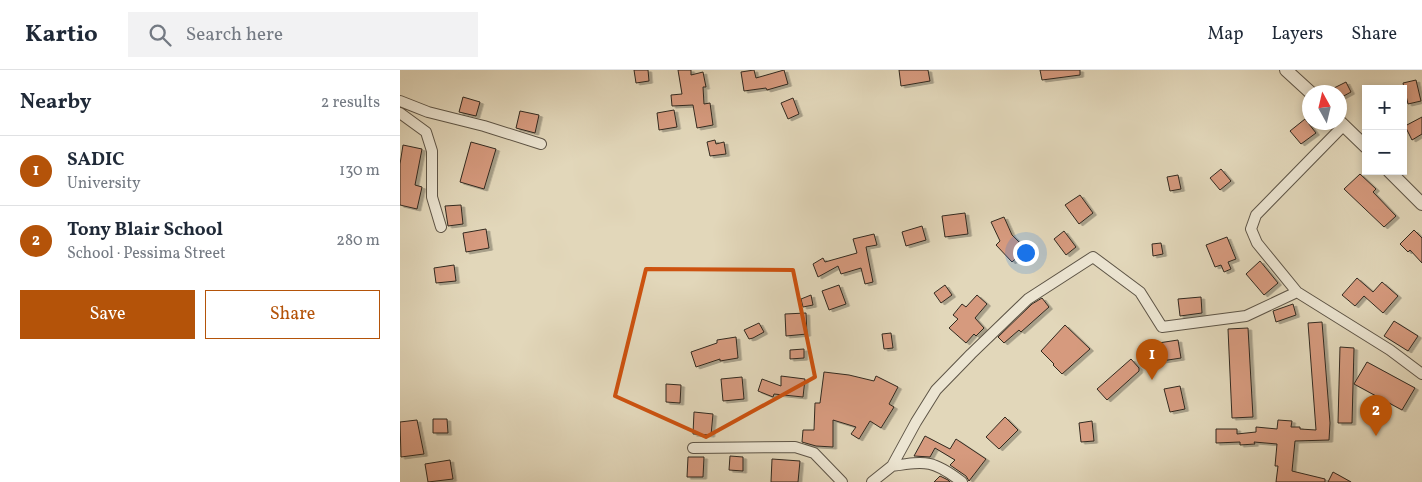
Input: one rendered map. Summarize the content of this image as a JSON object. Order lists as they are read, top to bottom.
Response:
{
  "north": "top",
  "page": {
    "header": "Kartio",
    "search": "Search here",
    "nav": ["Map", "Layers", "Share"],
    "heading": ["Nearby", "2 results"],
    "map_buttons": ["+", "−"],
    "list": [
      {
        "mark": "1",
        "name": "SADIC",
        "note": "University",
        "value": "130 m"
      },
      {
        "mark": "2",
        "name": "Tony Blair School",
        "note": "School · Pessima Street",
        "value": "280 m"
      }
    ],
    "buttons": ["Save", "Share"],
    "pins": ["1", "2"]
  }
}
